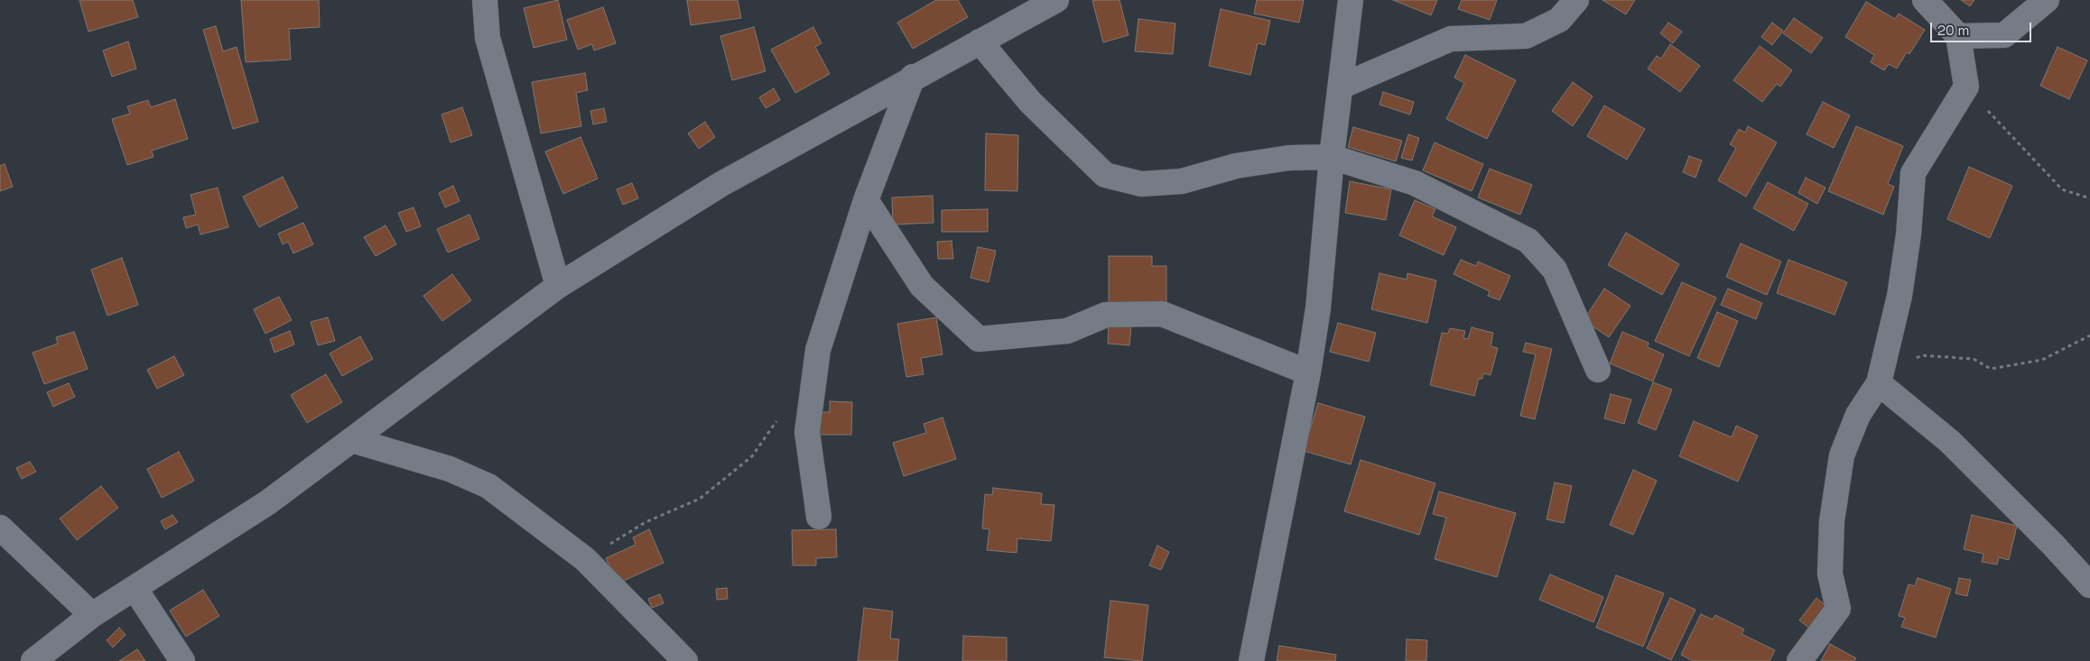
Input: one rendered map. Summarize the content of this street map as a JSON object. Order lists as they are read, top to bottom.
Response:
{
  "scale_bar": "20 m"
}
